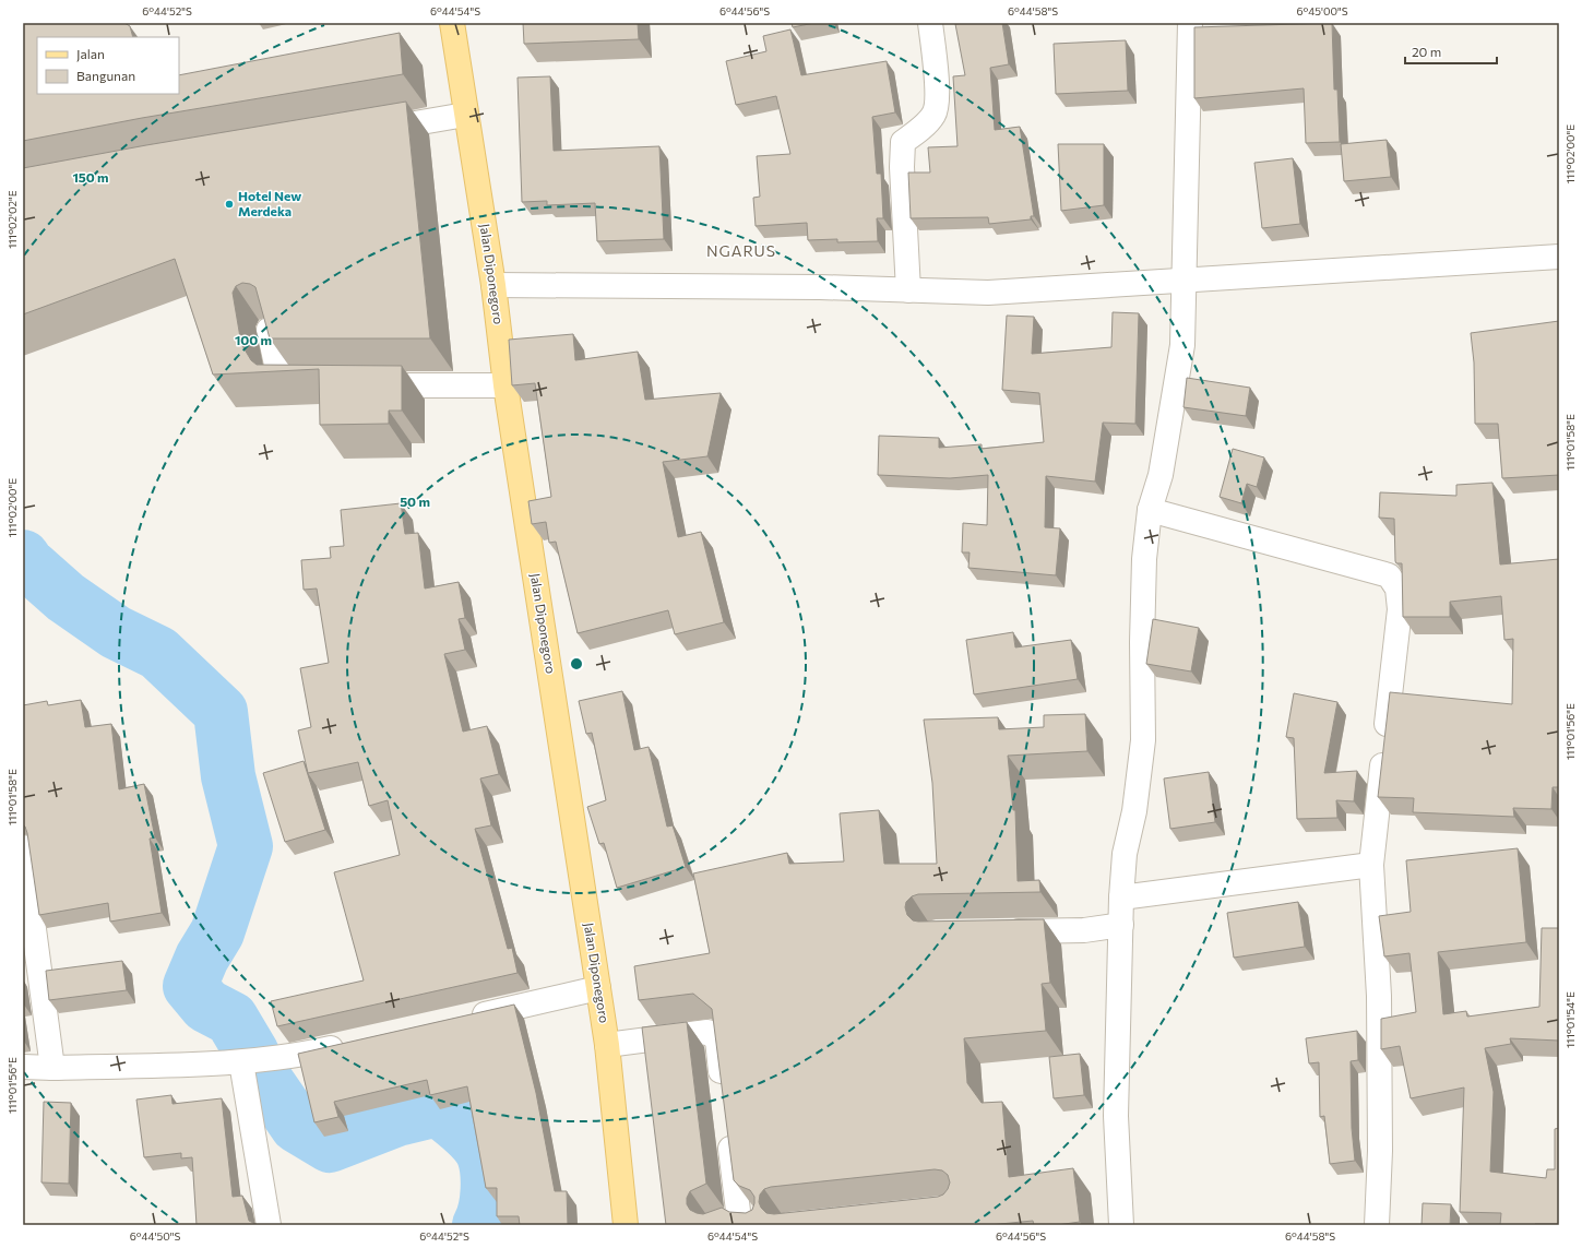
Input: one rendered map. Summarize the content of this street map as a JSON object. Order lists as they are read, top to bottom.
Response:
{
  "streets": {
    "main road": ["Jalan Diponegoro"]
  },
  "districts": ["NGARUS"],
  "places": ["Hotel New Merdeka"],
  "legend": ["Jalan", "Bangunan"],
  "scale_bar": "20 m",
  "coordinates": [
    "6°44'52\"S",
    "6°44'54\"S",
    "6°44'56\"S",
    "6°44'58\"S",
    "6°45'00\"S",
    "111°02'00\"E",
    "111°02'02\"E",
    "111°01'58\"E",
    "111°01'56\"E",
    "111°01'54\"E",
    "6°44'50\"S"
  ],
  "rings": ["150 m", "100 m", "50 m"]
}
